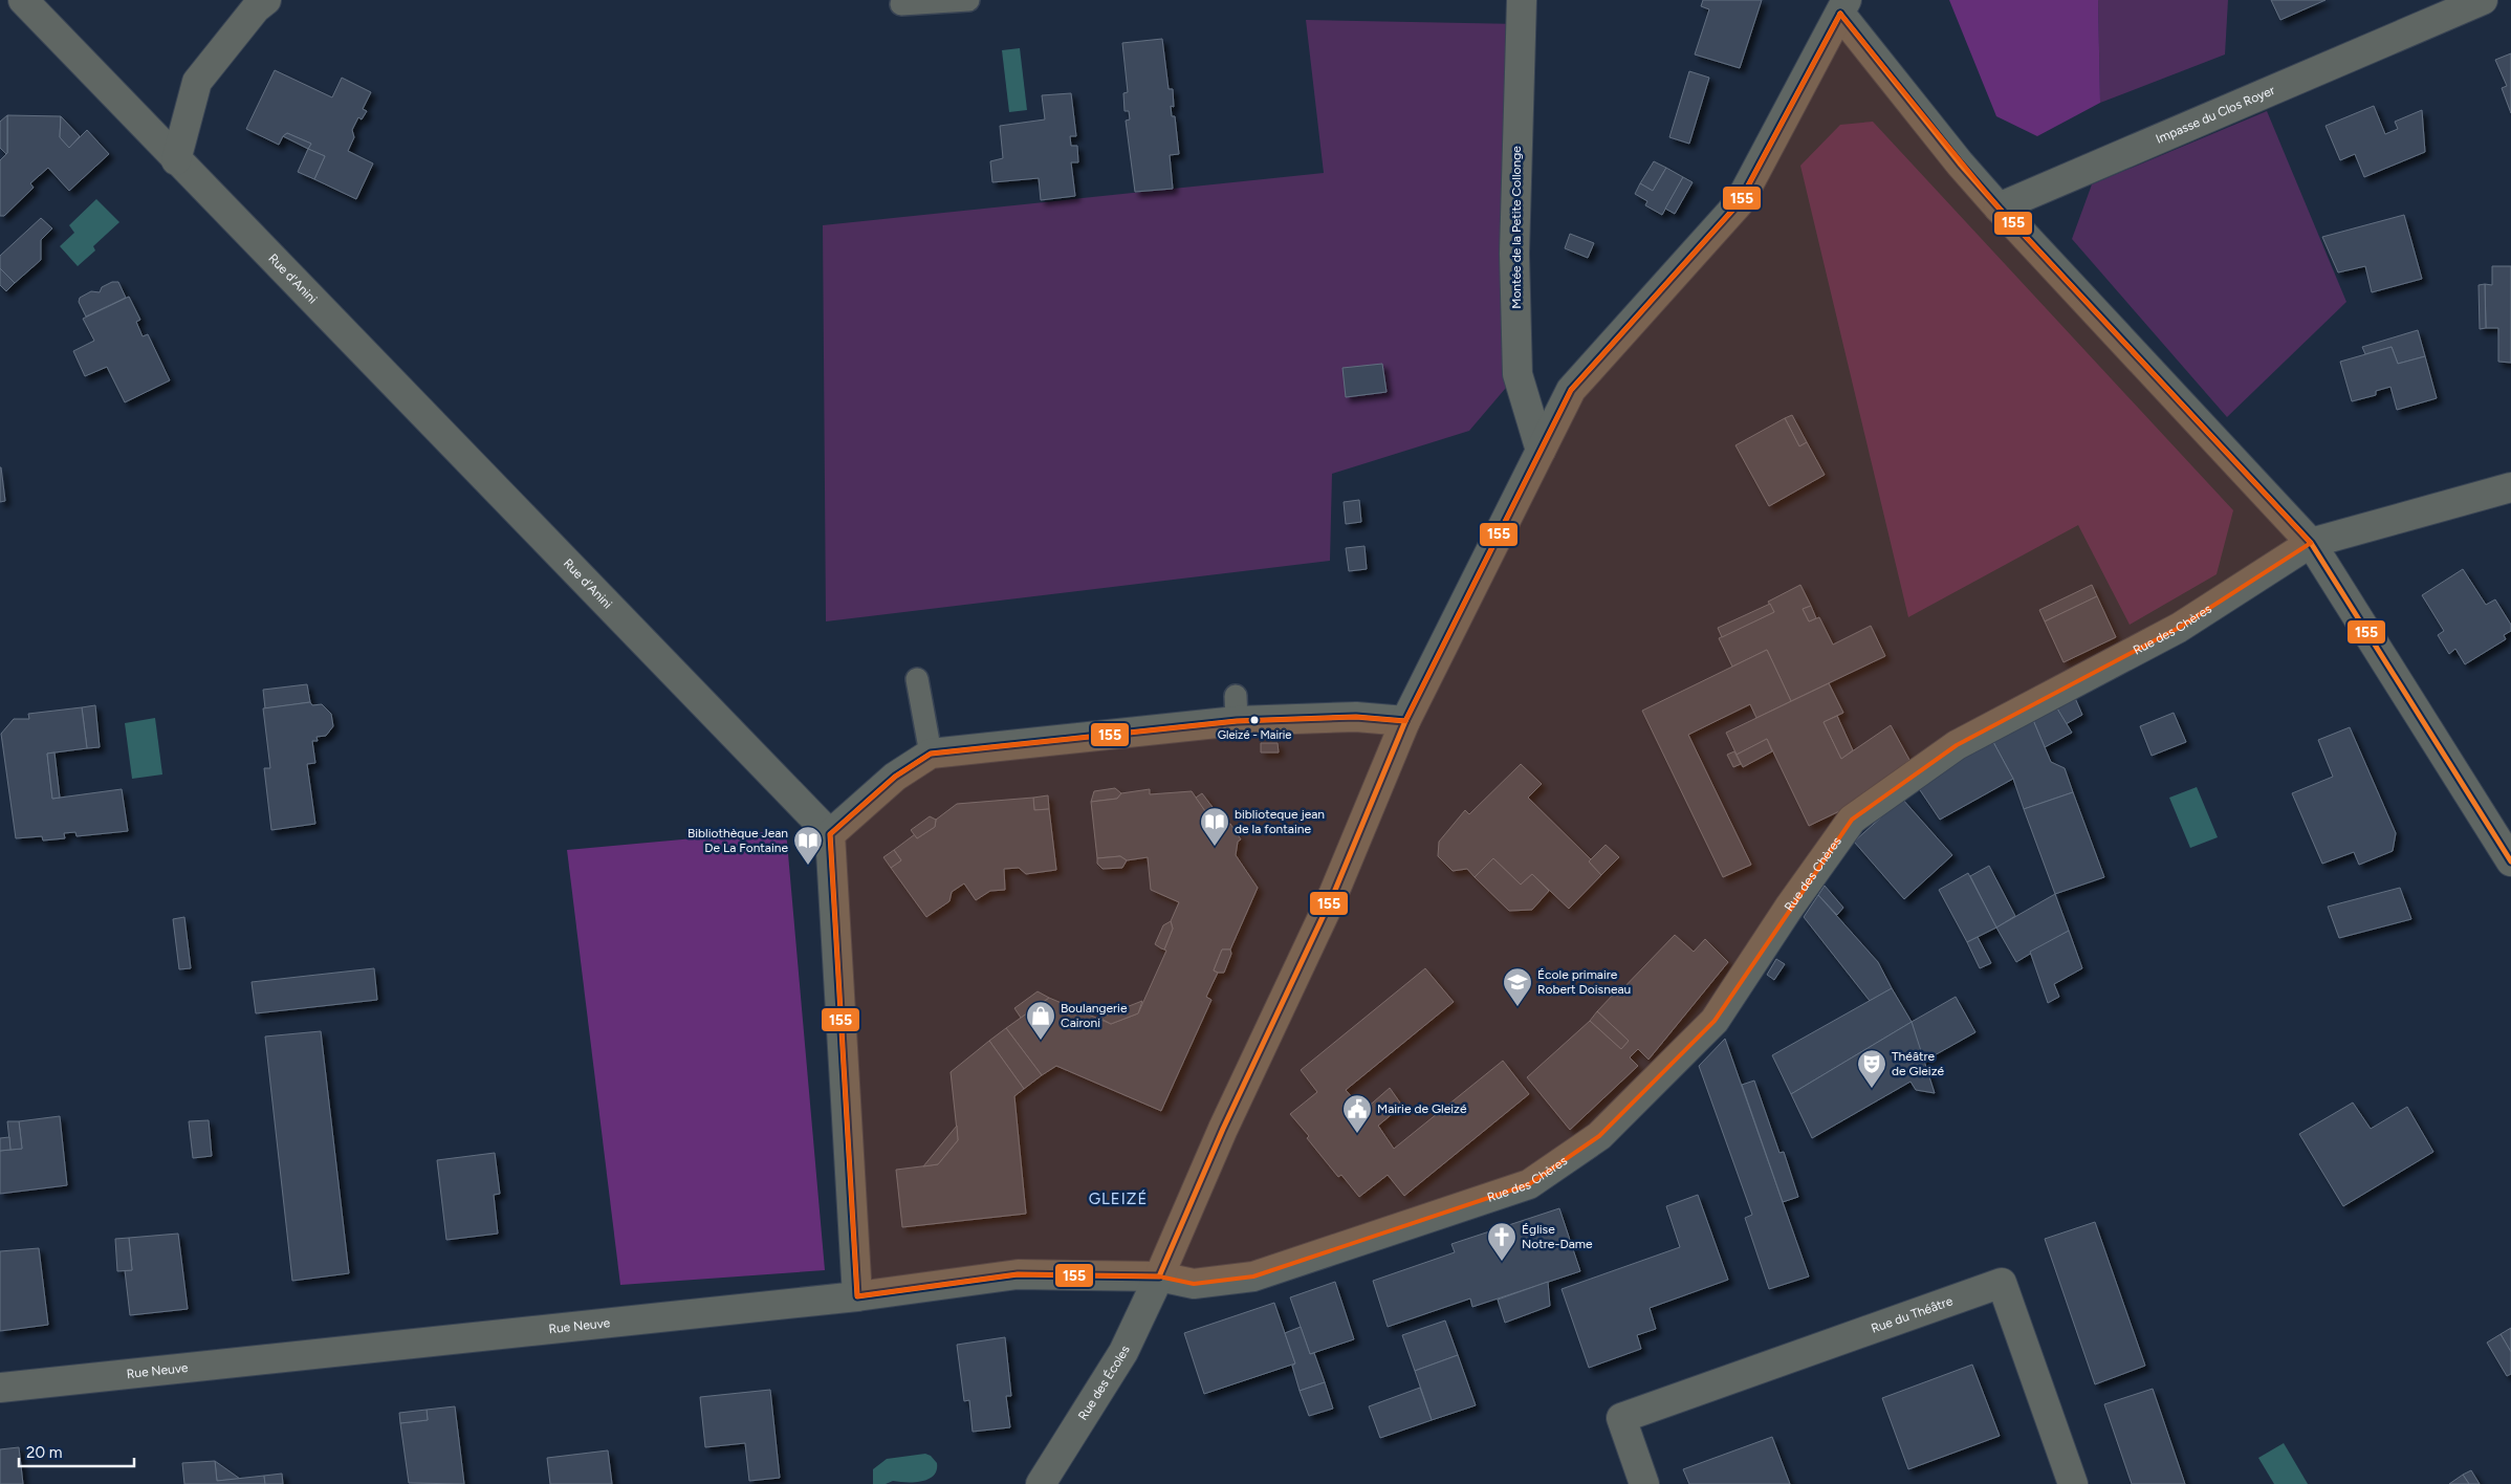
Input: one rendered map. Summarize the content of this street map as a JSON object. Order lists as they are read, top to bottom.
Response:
{
  "streets": {
    "street": [
      "Impasse du Clos Royer",
      "Montée de la Petite Collonge",
      "Rue d'Anini",
      "Rue des Chères",
      "Rue du Théâtre",
      "Rue Neuve",
      "Rue des Écoles"
    ]
  },
  "crossings": [
    ["Rue des Chères", "Rue Neuve"],
    ["Rue des Chères", "Rue des Écoles"],
    ["Rue Neuve", "Rue des Écoles"]
  ],
  "districts": ["GLEIZÉ"],
  "places": {
    "other": ["Gleizé - Mairie"],
    "library": ["biblioteque jean de la fontaine", "Bibliothèque Jean De La Fontaine"],
    "school or university": ["École primaire Robert Doisneau"],
    "shop": ["Boulangerie Caironi"],
    "theatre": ["Théâtre de Gleizé"],
    "public building": ["Mairie de Gleizé"],
    "church": ["Église Notre-Dame"]
  },
  "lines": ["transit line 155"],
  "scale_bar": "20 m"
}
